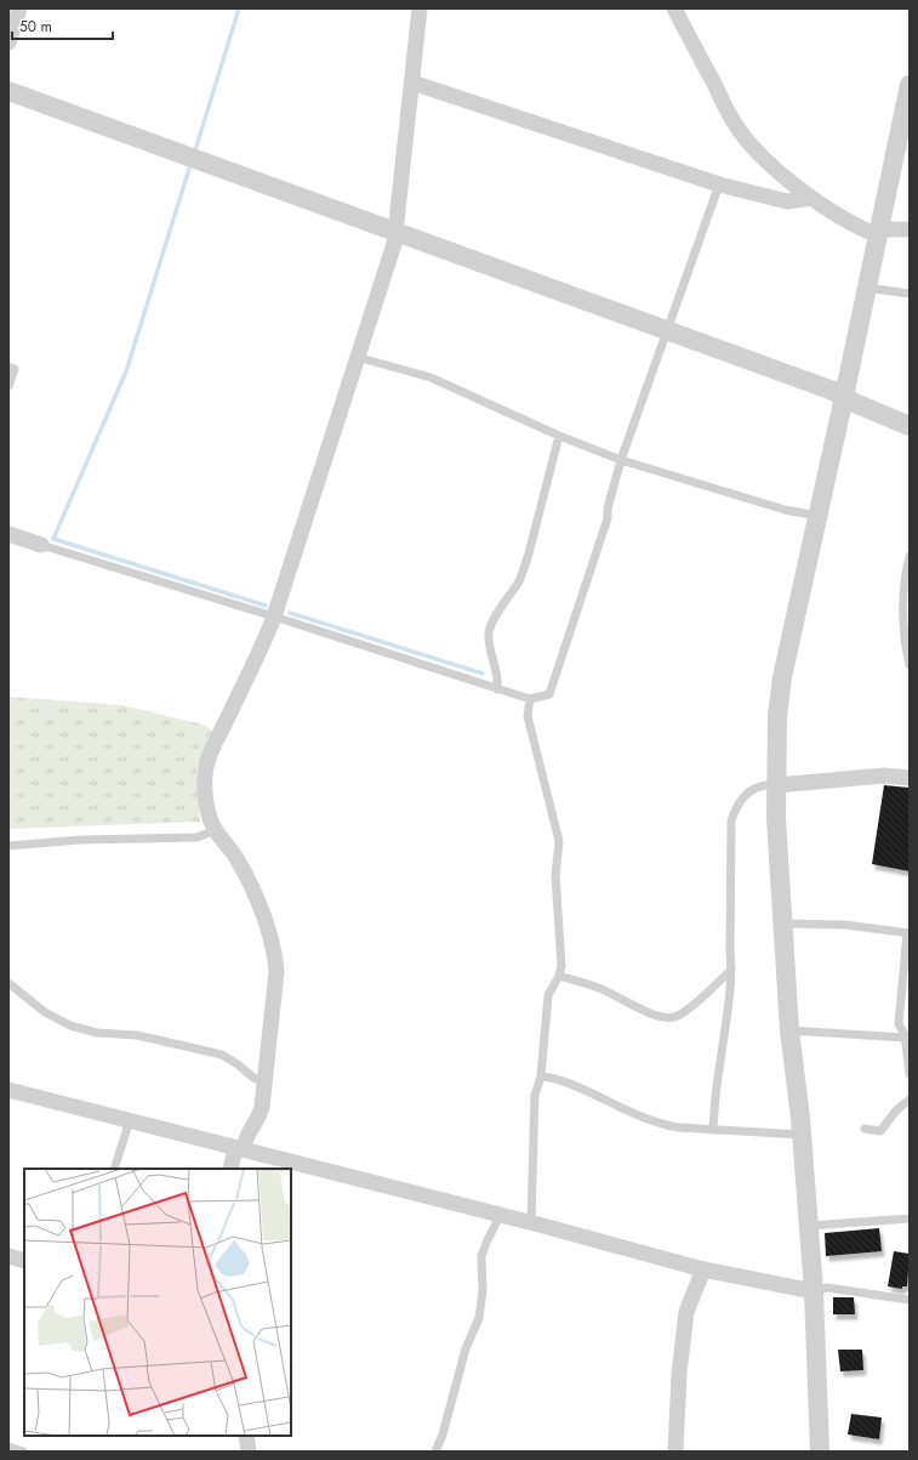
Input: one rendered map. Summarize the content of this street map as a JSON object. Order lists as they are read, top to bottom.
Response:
{
  "scale_bar": "50 m"
}
